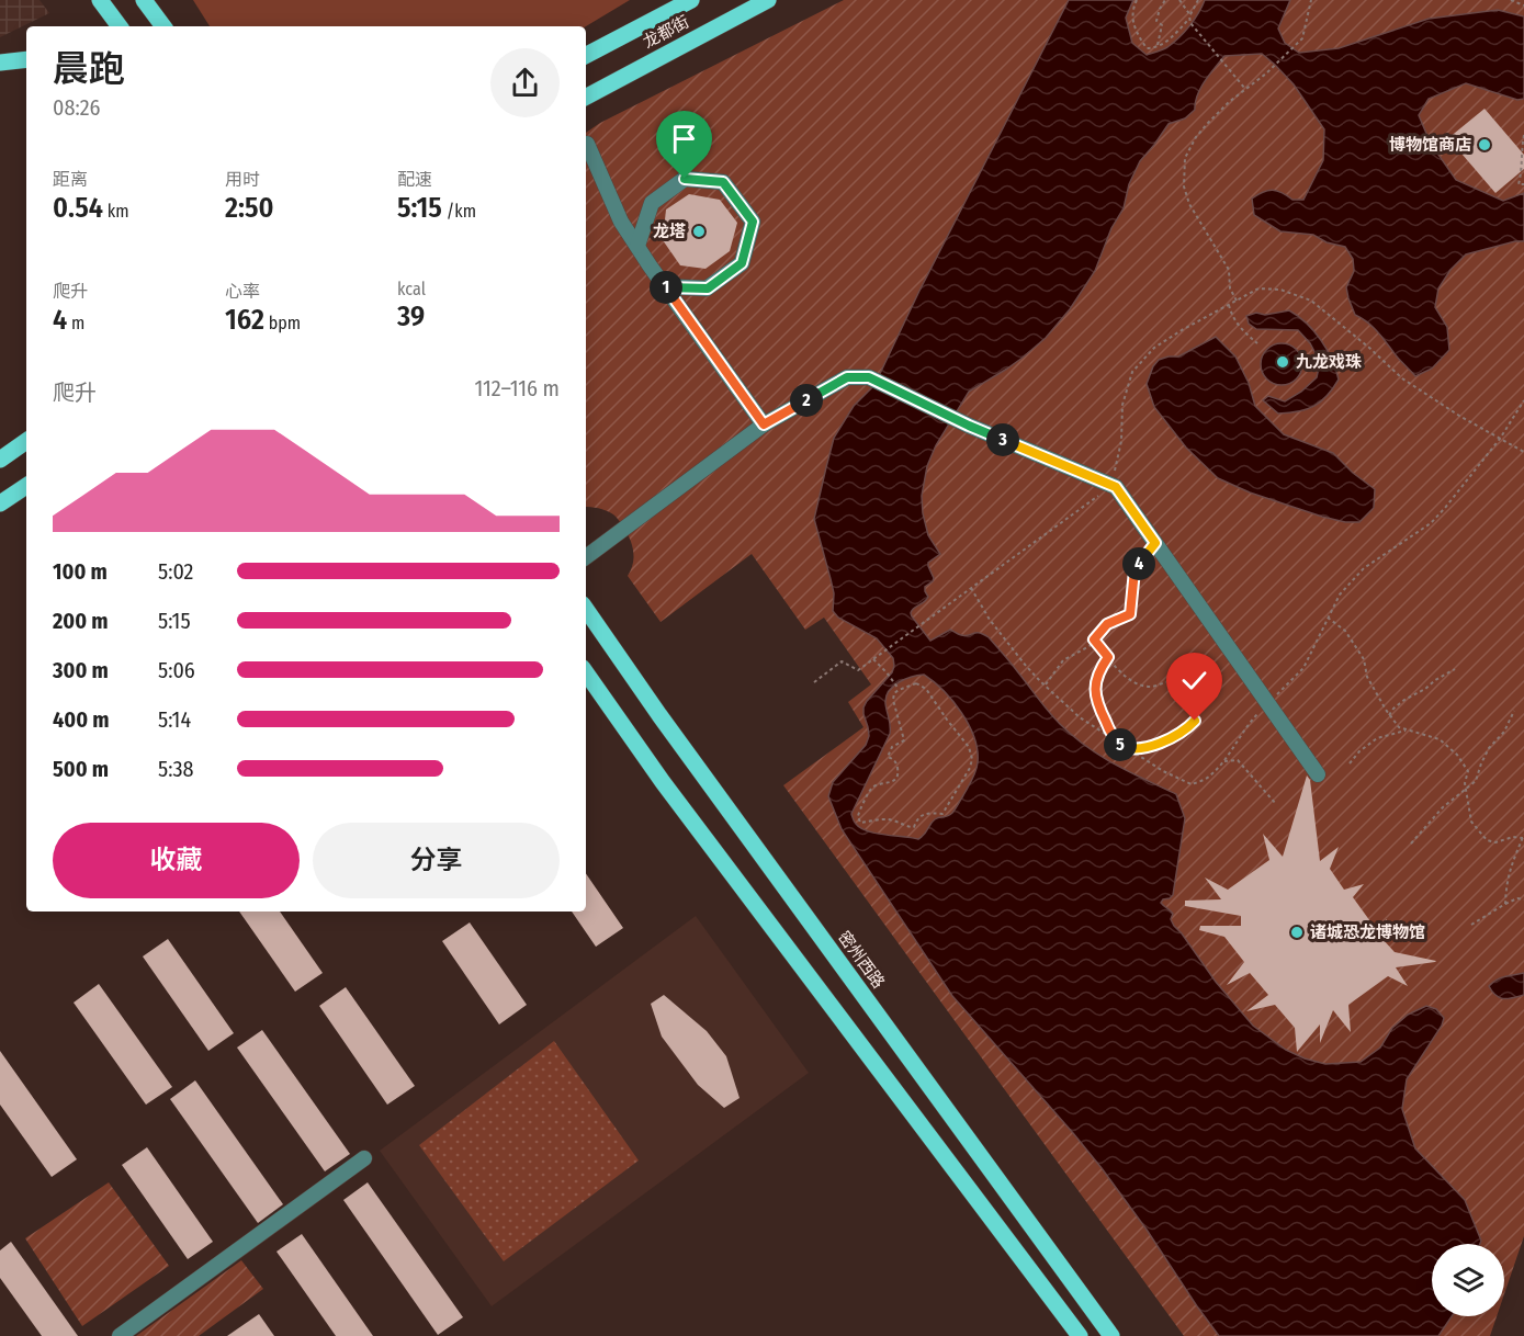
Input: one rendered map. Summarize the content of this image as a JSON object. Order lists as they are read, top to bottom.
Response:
{
  "streets": {
    "main road": ["龙都街", "密州西路"]
  },
  "places": [
    "博物馆商店",
    "龙塔",
    "九龙戏珠",
    "诸城恐龙博物馆"
  ],
  "page": {
    "heading": ["晨跑", "08:26"],
    "stats": [
      ["距离", "0.54 km"],
      ["用时", "2:50"],
      ["配速", "5:15 /km"],
      ["爬升", "4 m"],
      ["心率", "162 bpm"],
      ["kcal", "39"]
    ],
    "pins": [
      "1",
      "2",
      "3",
      "4",
      "5"
    ],
    "chart": ["爬升", "112–116 m"],
    "list": [
      {
        "name": "100 m",
        "note": "5:02"
      },
      {
        "name": "200 m",
        "note": "5:15"
      },
      {
        "name": "300 m",
        "note": "5:06"
      },
      {
        "name": "400 m",
        "note": "5:14"
      },
      {
        "name": "500 m",
        "note": "5:38"
      }
    ],
    "buttons": ["收藏", "分享"]
  }
}
